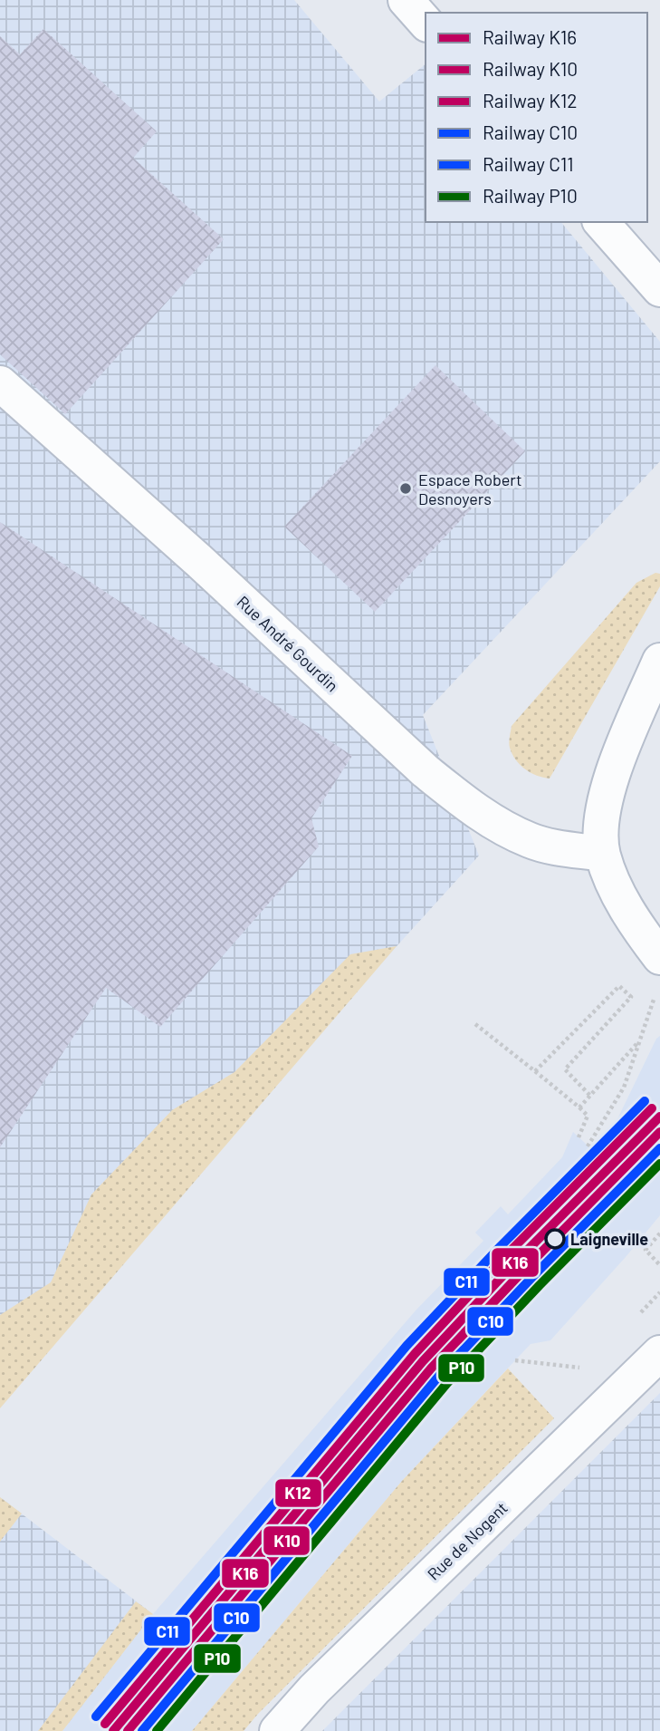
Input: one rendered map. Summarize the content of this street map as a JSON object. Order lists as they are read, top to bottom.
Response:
{
  "streets": {
    "street": ["Rue André Gourdin", "Rue de Nogent"]
  },
  "places": ["Espace Robert Desnoyers", "Laigneville"],
  "lines": [
    "rail line C11",
    "rail line K12",
    "rail line K16",
    "rail line K10",
    "rail line C10",
    "rail line P10"
  ],
  "legend": [
    "Railway K16",
    "Railway K10",
    "Railway K12",
    "Railway C10",
    "Railway C11",
    "Railway P10"
  ]
}
